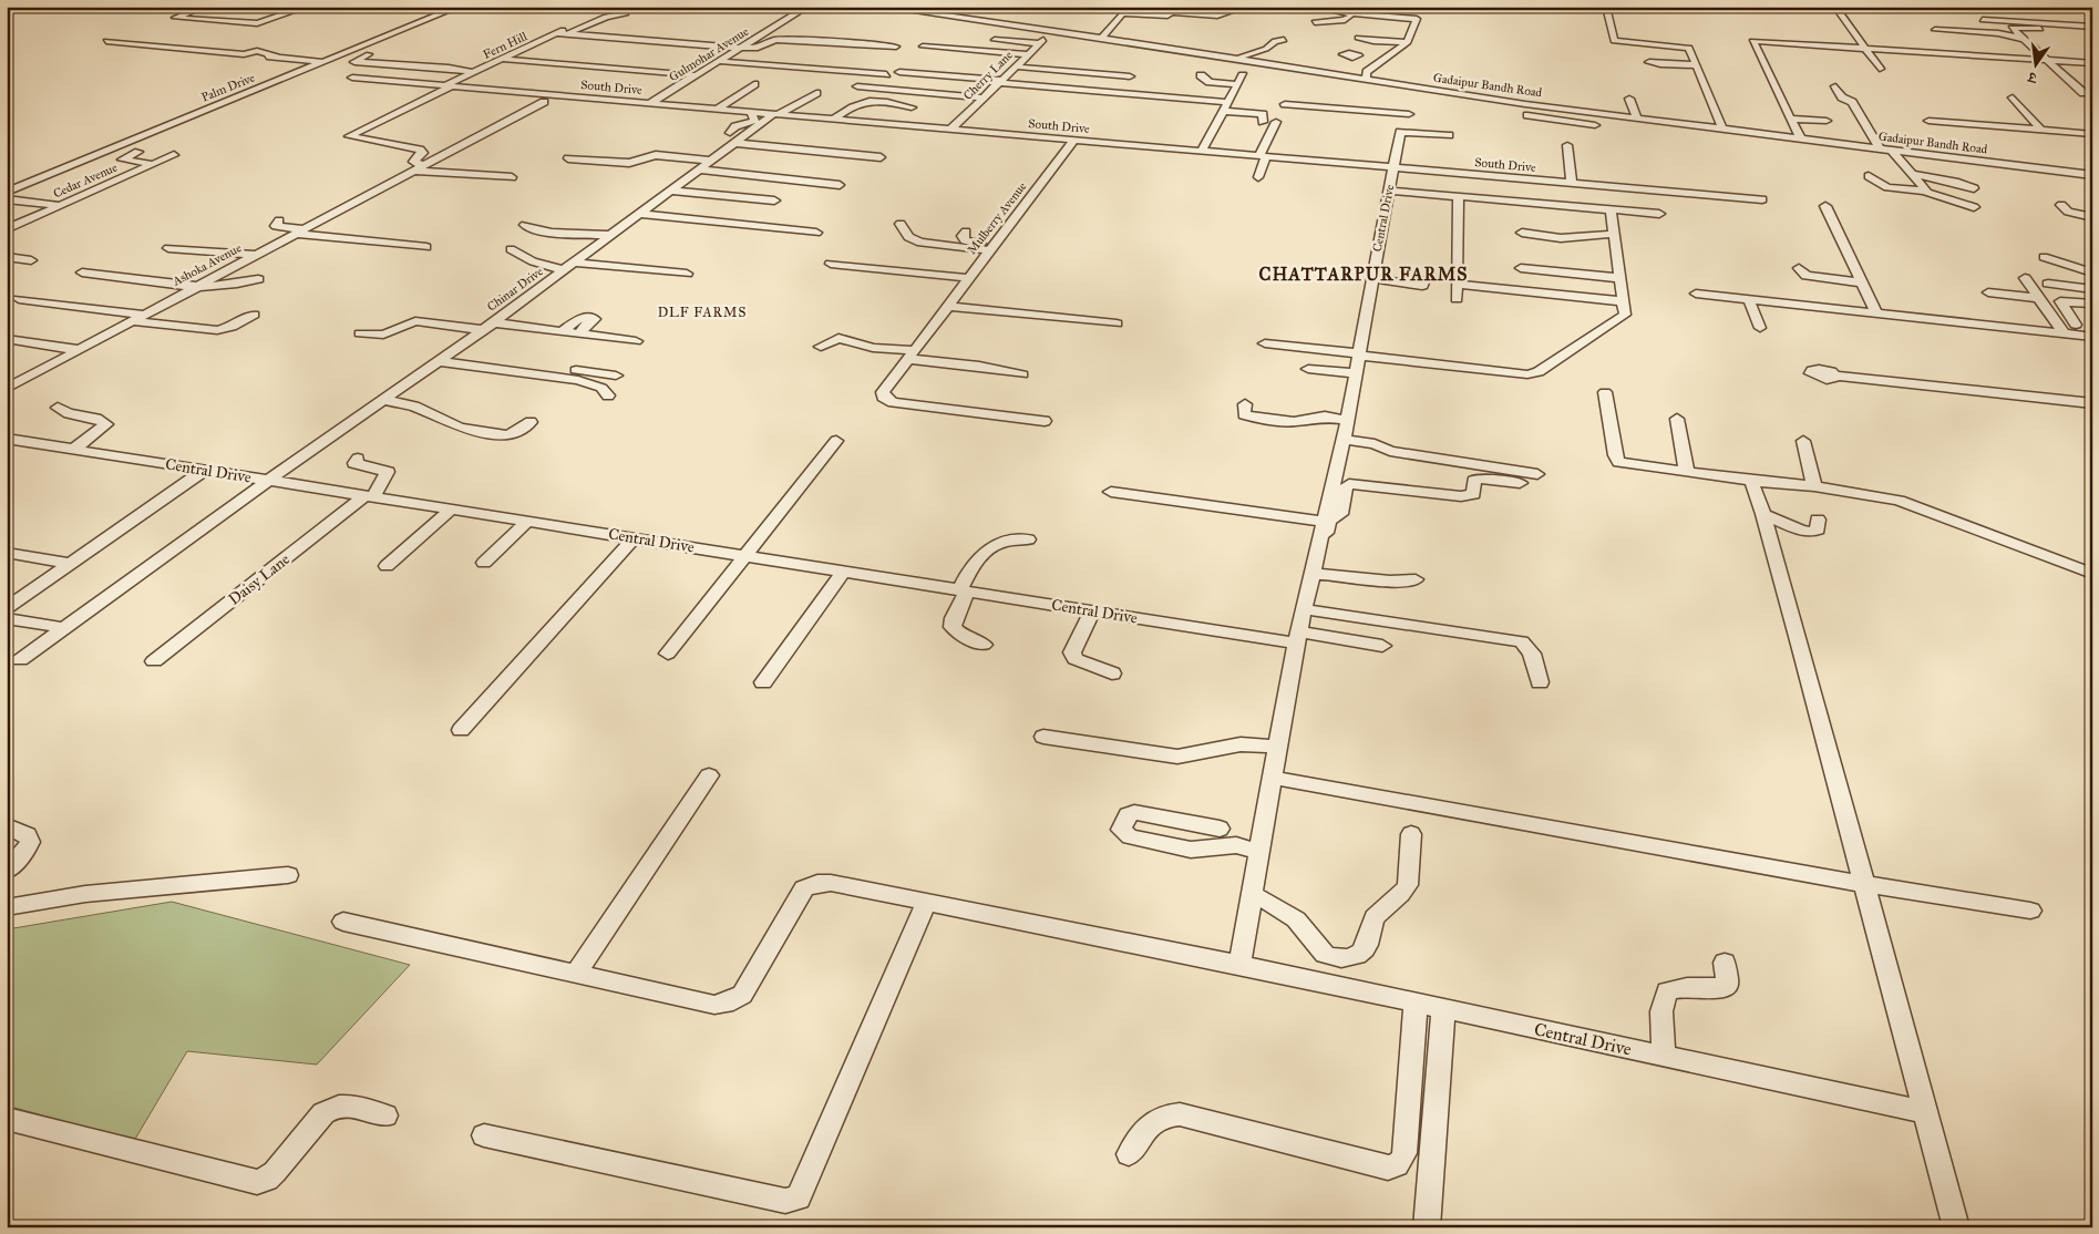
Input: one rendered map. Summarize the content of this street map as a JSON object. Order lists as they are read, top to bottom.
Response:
{
  "streets": {
    "street": [
      "Fern Hill",
      "Gulmohar Avenue",
      "Cherry Lane",
      "Gadaipur Bandh Road",
      "Palm Drive",
      "South Drive",
      "Cedar Avenue",
      "Mulberry Avenue",
      "Central Drive",
      "Ashoka Avenue",
      "Chinar Drive",
      "Daisy Lane"
    ]
  },
  "crossings": [
    ["Fern Hill", "South Drive"],
    ["Fern Hill", "Ashoka Avenue"],
    ["Gulmohar Avenue", "South Drive"],
    ["Cherry Lane", "South Drive"],
    ["South Drive", "Mulberry Avenue"],
    ["South Drive", "Central Drive"],
    ["South Drive", "Chinar Drive"],
    ["Central Drive", "Chinar Drive"],
    ["Central Drive", "Daisy Lane"]
  ],
  "districts": ["CHATTARPUR FARMS", "DLF FARMS"],
  "north": "bottom"
}
